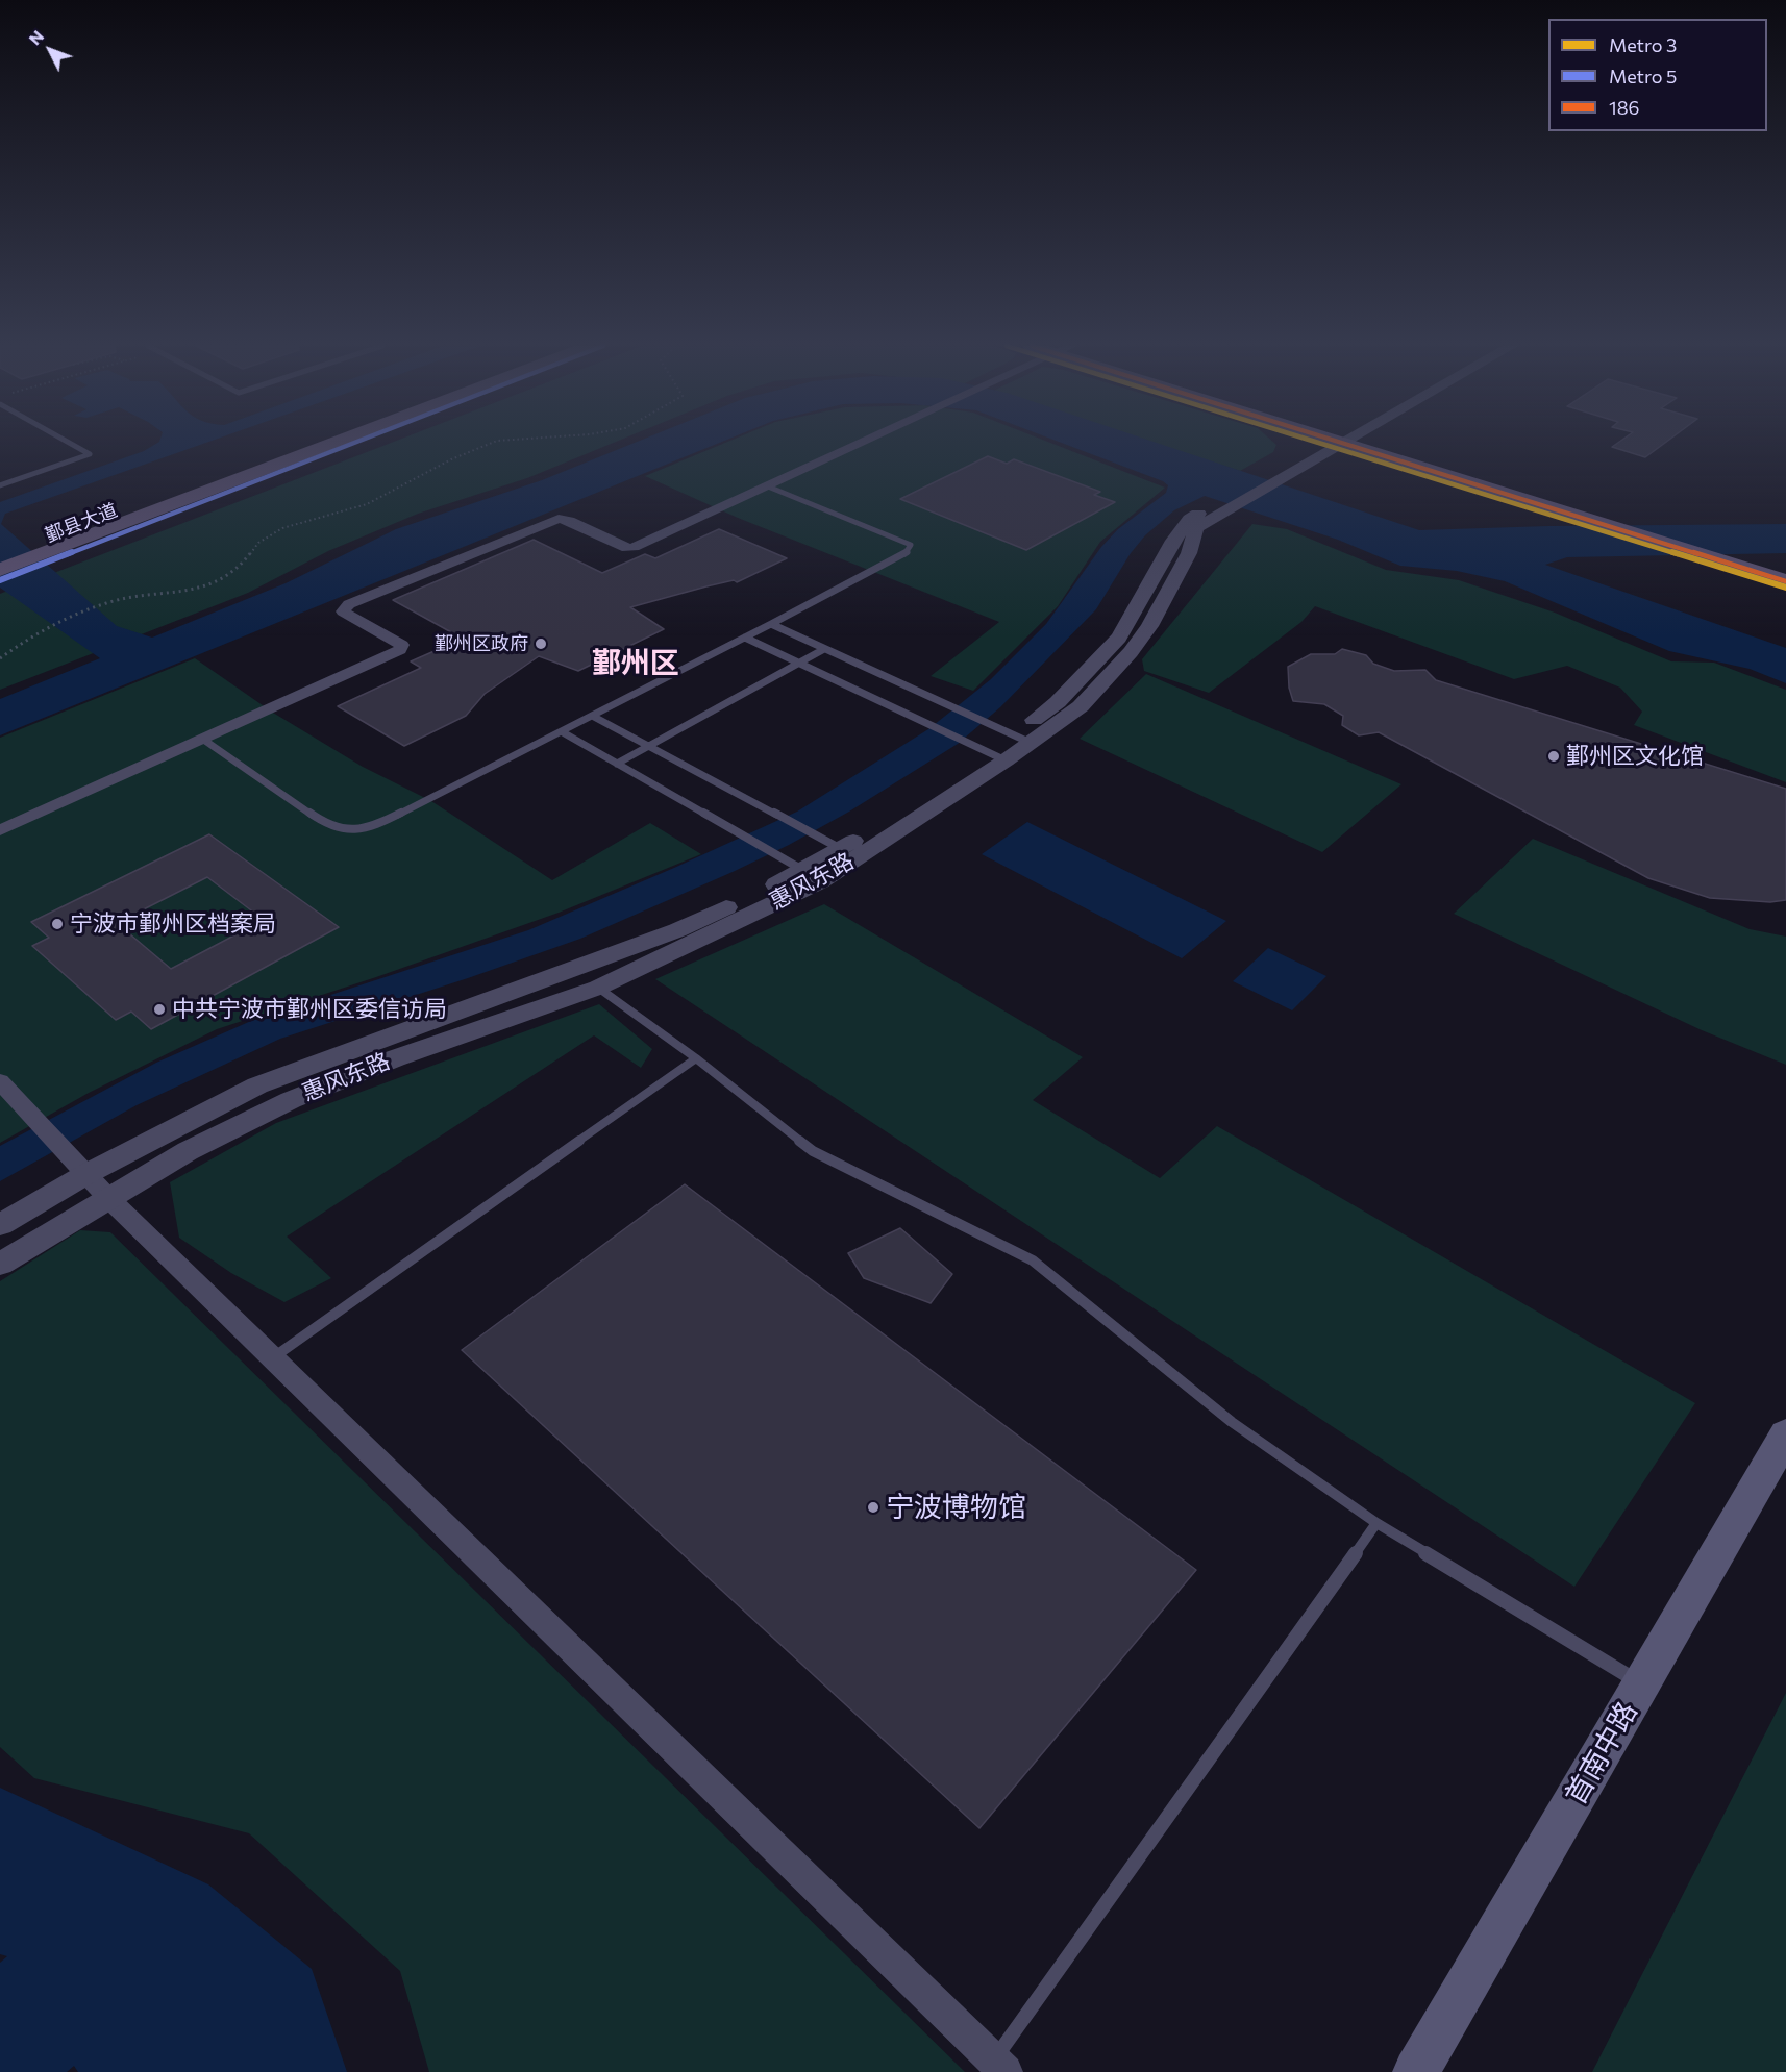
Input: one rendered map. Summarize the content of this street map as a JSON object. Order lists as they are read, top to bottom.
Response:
{
  "streets": {
    "main road": ["鄞县大道", "首南中路"],
    "street": ["惠风东路"]
  },
  "districts": ["鄞州区"],
  "places": [
    "鄞州区政府",
    "鄞州区文化馆",
    "宁波市鄞州区档案局",
    "中共宁波市鄞州区委信访局",
    "宁波博物馆"
  ],
  "lines": ["metro line 3", "metro line 5", "transit line 186"],
  "legend": ["Metro 3", "Metro 5", "186"],
  "north": "top left"
}
